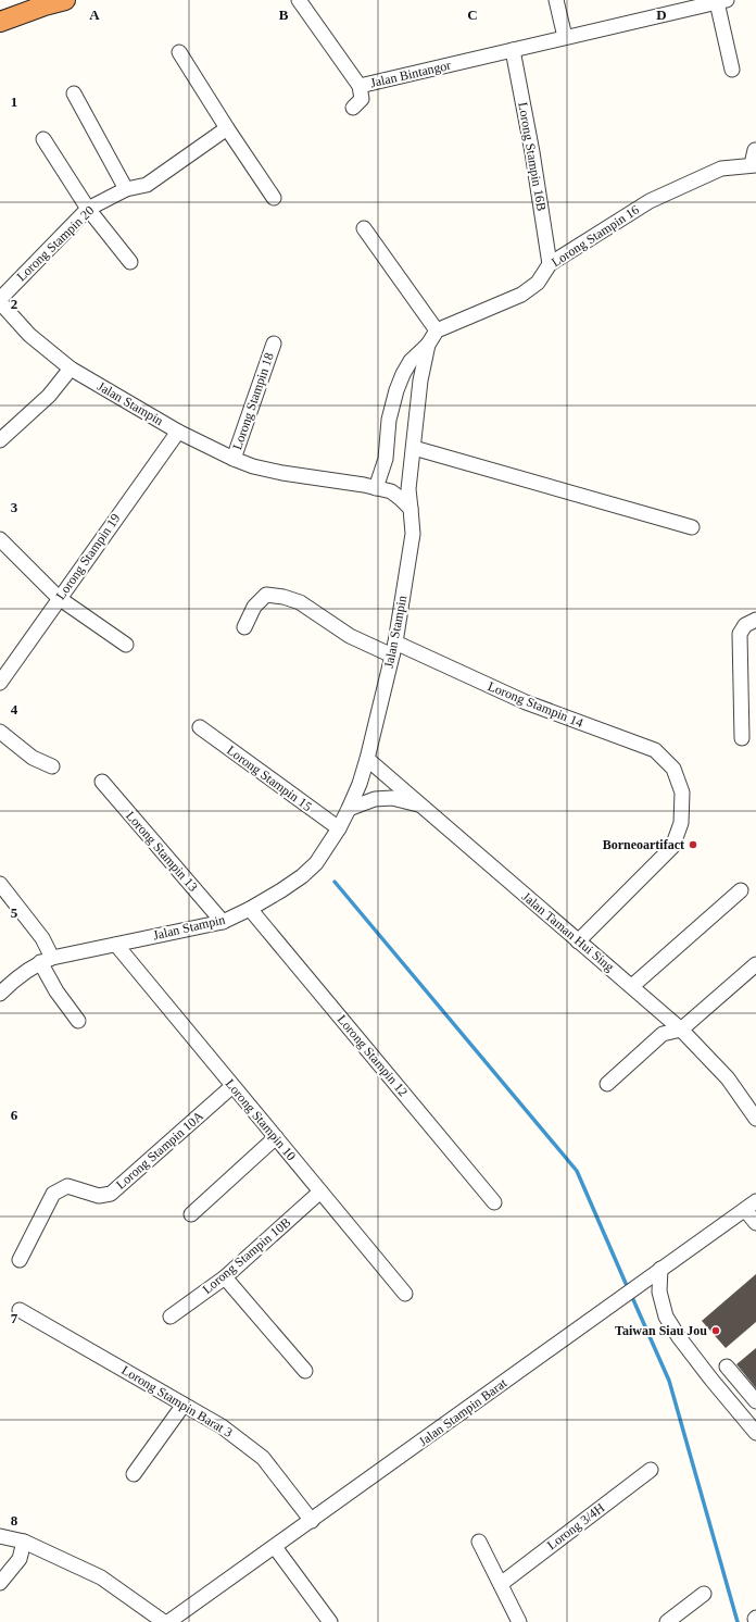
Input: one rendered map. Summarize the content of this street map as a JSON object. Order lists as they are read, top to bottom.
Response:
{
  "streets": {
    "street": [
      "Jalan Bintangor",
      "Lorong Stampin 16B",
      "Lorong Stampin 16",
      "Lorong Stampin 20",
      "Lorong Stampin 18",
      "Jalan Stampin",
      "Lorong Stampin 19",
      "Lorong Stampin 14",
      "Lorong Stampin 15",
      "Lorong Stampin 13",
      "Jalan Taman Hui Sing",
      "Lorong Stampin 12",
      "Lorong Stampin 10",
      "Lorong Stampin 10A",
      "Lorong Stampin 10B",
      "Lorong Stampin Barat 3",
      "Jalan Stampin Barat",
      "Lorong 3/4H"
    ]
  },
  "crossings": [
    ["Jalan Bintangor", "Lorong Stampin 16B"],
    ["Lorong Stampin 16B", "Lorong Stampin 16"],
    ["Lorong Stampin 18", "Jalan Stampin"],
    ["Jalan Stampin", "Lorong Stampin 19"],
    ["Jalan Stampin", "Lorong Stampin 14"],
    ["Jalan Stampin", "Lorong Stampin 15"],
    ["Jalan Stampin", "Lorong Stampin 13"],
    ["Jalan Stampin", "Jalan Taman Hui Sing"],
    ["Jalan Stampin", "Lorong Stampin 12"],
    ["Jalan Stampin", "Lorong Stampin 10"],
    ["Lorong Stampin 14", "Jalan Taman Hui Sing"],
    ["Lorong Stampin 10", "Lorong Stampin 10A"],
    ["Lorong Stampin 10", "Lorong Stampin 10B"],
    ["Lorong Stampin Barat 3", "Jalan Stampin Barat"]
  ],
  "places": ["Borneoartifact", "Taiwan Siau Jou"],
  "grid": {
    "columns": [
      "A",
      "B",
      "C",
      "D"
    ],
    "rows": [
      "1",
      "2",
      "3",
      "4",
      "5",
      "6",
      "7",
      "8"
    ]
  }
}
